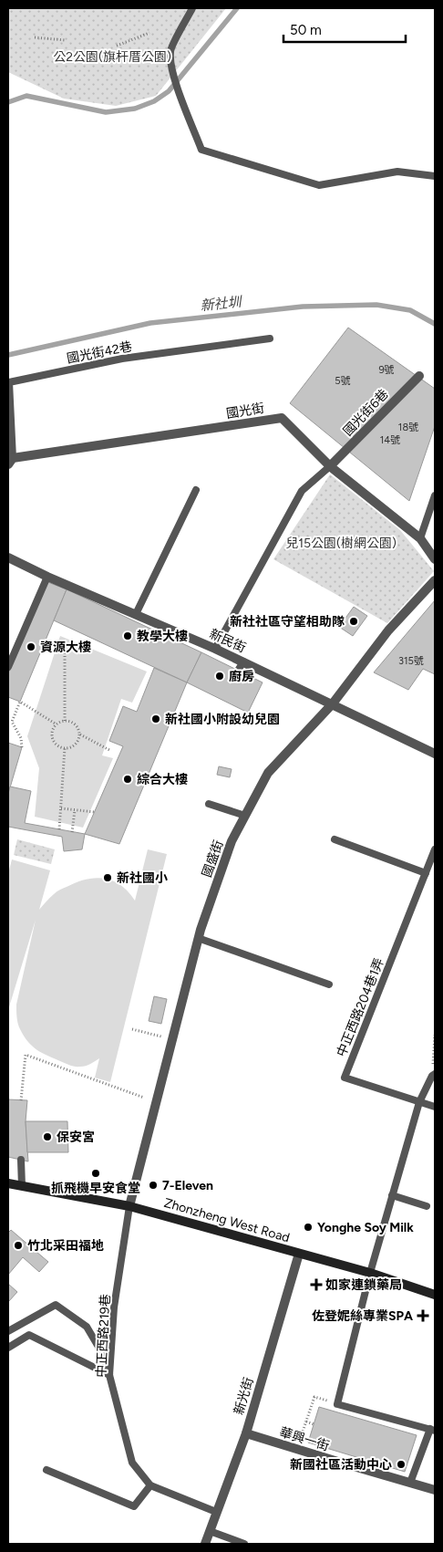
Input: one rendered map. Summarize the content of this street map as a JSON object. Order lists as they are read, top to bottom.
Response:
{
  "streets": {
    "main road": ["Zhonzheng West Road"],
    "street": [
      "國光街",
      "國光街6巷",
      "新民街",
      "國盛街",
      "新光街",
      "華興一街"
    ],
    "lane": ["國光街42巷", "中正西路204巷1弄", "中正西路219巷"]
  },
  "crossings": [
    ["國光街42巷", "國光街"],
    ["國光街", "國光街6巷"],
    ["新民街", "國盛街"],
    ["國盛街", "Zhonzheng West Road"],
    ["國盛街", "中正西路219巷"],
    ["Zhonzheng West Road", "中正西路219巷"],
    ["Zhonzheng West Road", "新光街"],
    ["新光街", "華興一街"]
  ],
  "water": ["新社圳"],
  "parks": ["公2公園(旗杆厝公園)", "兒15公園(樹網公園)"],
  "places": {
    "other": [
      "新社社區守望相助隊",
      "教學大樓",
      "資源大樓",
      "廚房",
      "新社國小附設幼兒園",
      "綜合大樓",
      "新社國小",
      "保安宮",
      "抓飛機早安食堂",
      "7-Eleven",
      "Yonghe Soy Milk",
      "竹北采田福地",
      "新國社區活動中心"
    ],
    "health": ["如家連鎖藥局", "佐登妮絲專業SPA"]
  },
  "house_numbers": [
    "9號",
    "5號",
    "18號",
    "14號",
    "315號"
  ],
  "scale_bar": "50 m"
}
